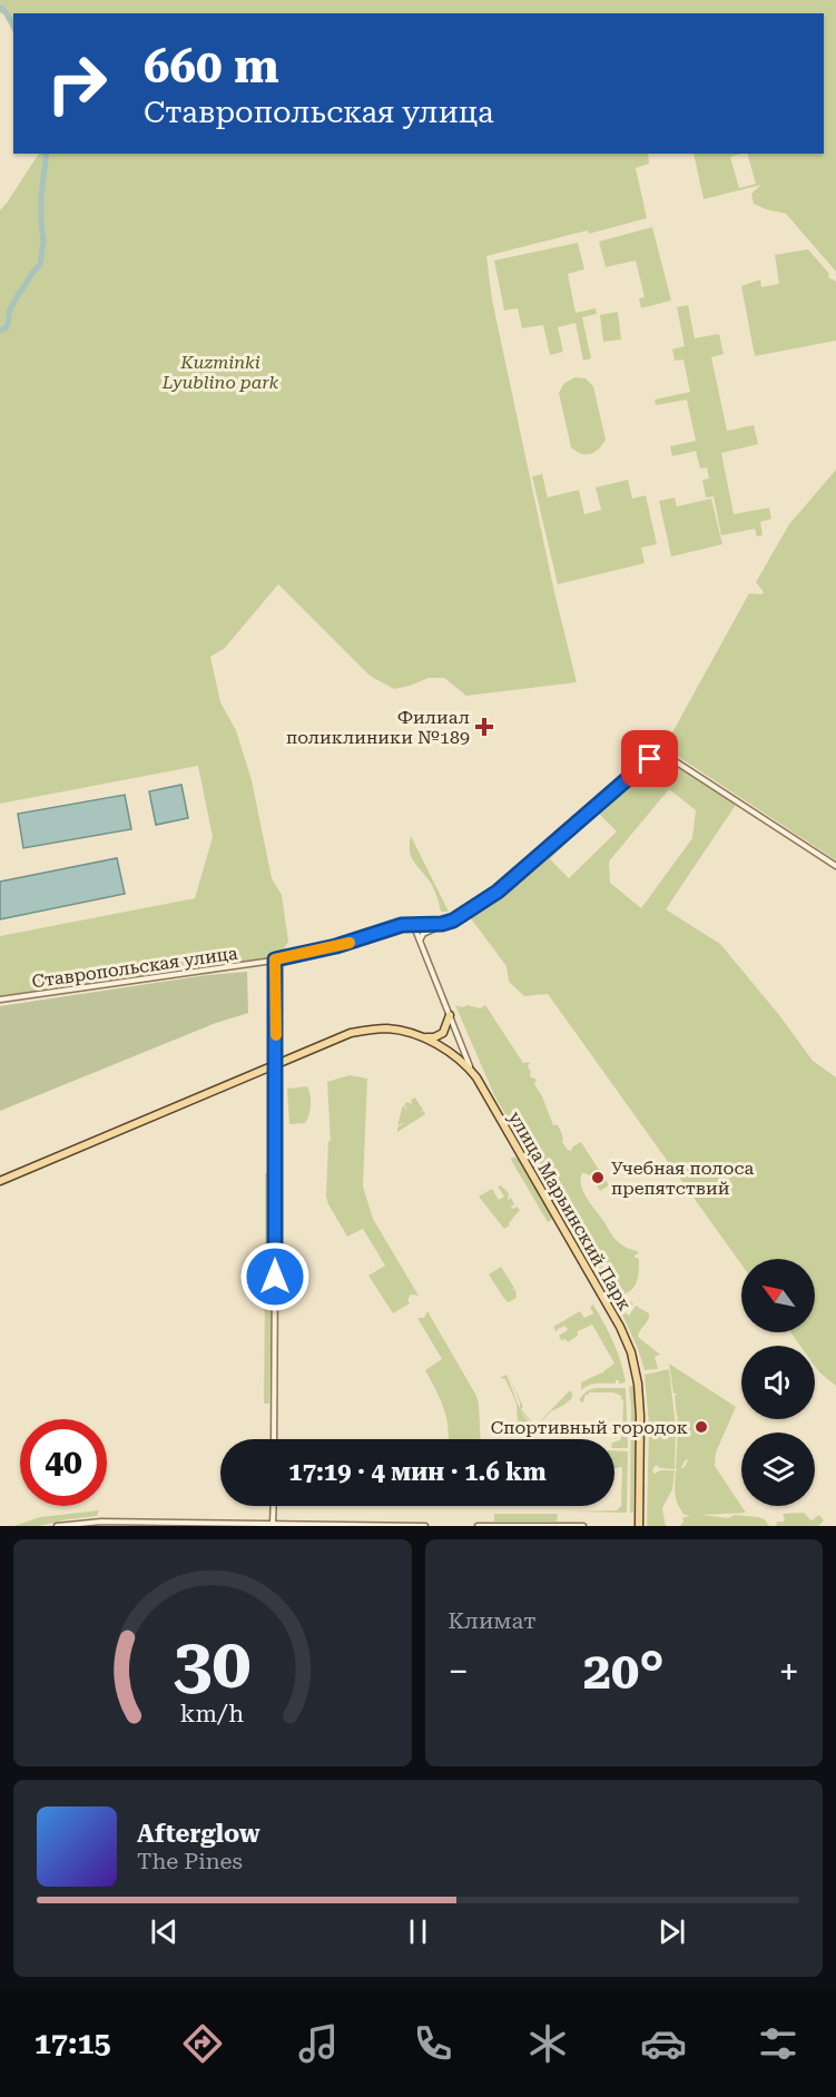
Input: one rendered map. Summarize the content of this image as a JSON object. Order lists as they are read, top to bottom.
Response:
{
  "streets": {
    "main road": ["улица Марьинский Парк"],
    "street": ["Ставропольская улица"]
  },
  "crossings": [
    ["Ставропольская улица", "улица Марьинский Парк"]
  ],
  "parks": ["Kuzminki Lyublino park"],
  "places": {
    "health": ["Филиал поликлиники №189"],
    "other": ["Учебная полоса препятствий", "Спортивный городок"]
  },
  "north": "top left",
  "page": {
    "turn": ["660 m", "Ставропольская улица"],
    "limit": "40",
    "trip": "17:19 · 4 мин · 1.6 km",
    "tile": "Климат",
    "heat": ["−", "20°", "+"],
    "song": ["Afterglow", "The Pines"],
    "tabs": "17:15",
    "gauge": ["30", "km/h"]
  }
}
